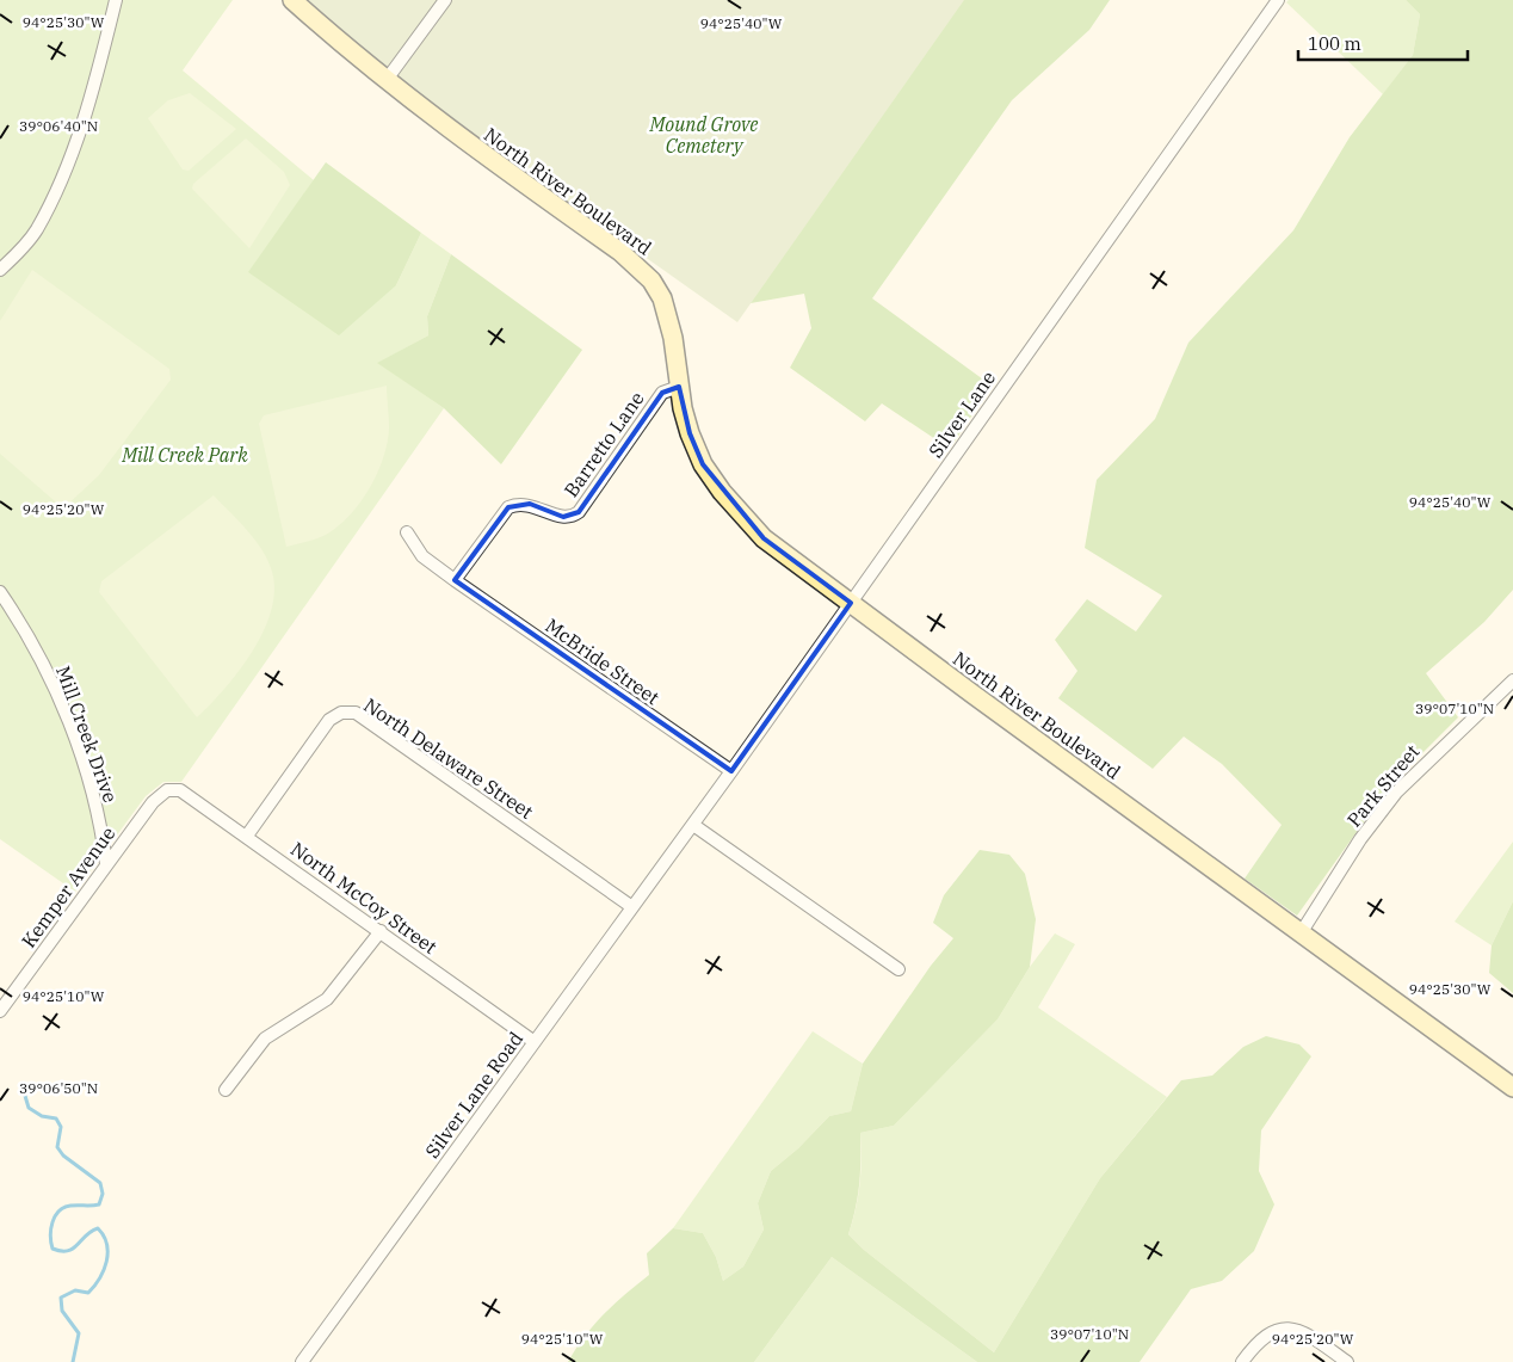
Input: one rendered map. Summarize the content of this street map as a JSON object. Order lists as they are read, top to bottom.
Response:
{
  "streets": {
    "main road": ["North River Boulevard"],
    "street": [
      "Silver Lane",
      "Barretto Lane",
      "McBride Street",
      "Mill Creek Drive",
      "North Delaware Street",
      "Park Street",
      "Kemper Avenue",
      "North McCoy Street",
      "Silver Lane Road"
    ]
  },
  "crossings": [
    ["North River Boulevard", "Silver Lane"],
    ["North River Boulevard", "Barretto Lane"],
    ["North River Boulevard", "Park Street"],
    ["Silver Lane", "McBride Street"],
    ["Silver Lane", "Silver Lane Road"],
    ["Barretto Lane", "McBride Street"],
    ["Mill Creek Drive", "Kemper Avenue"],
    ["North Delaware Street", "North McCoy Street"],
    ["North Delaware Street", "Silver Lane Road"],
    ["Kemper Avenue", "North McCoy Street"],
    ["North McCoy Street", "Silver Lane Road"]
  ],
  "parks": ["Mound Grove Cemetery", "Mill Creek Park"],
  "scale_bar": "100 m",
  "coordinates": [
    "94°25'30\"W",
    "94°25'40\"W",
    "39°06'40\"N",
    "94°25'20\"W",
    "39°07'10\"N",
    "94°25'10\"W",
    "39°06'50\"N"
  ]
}
